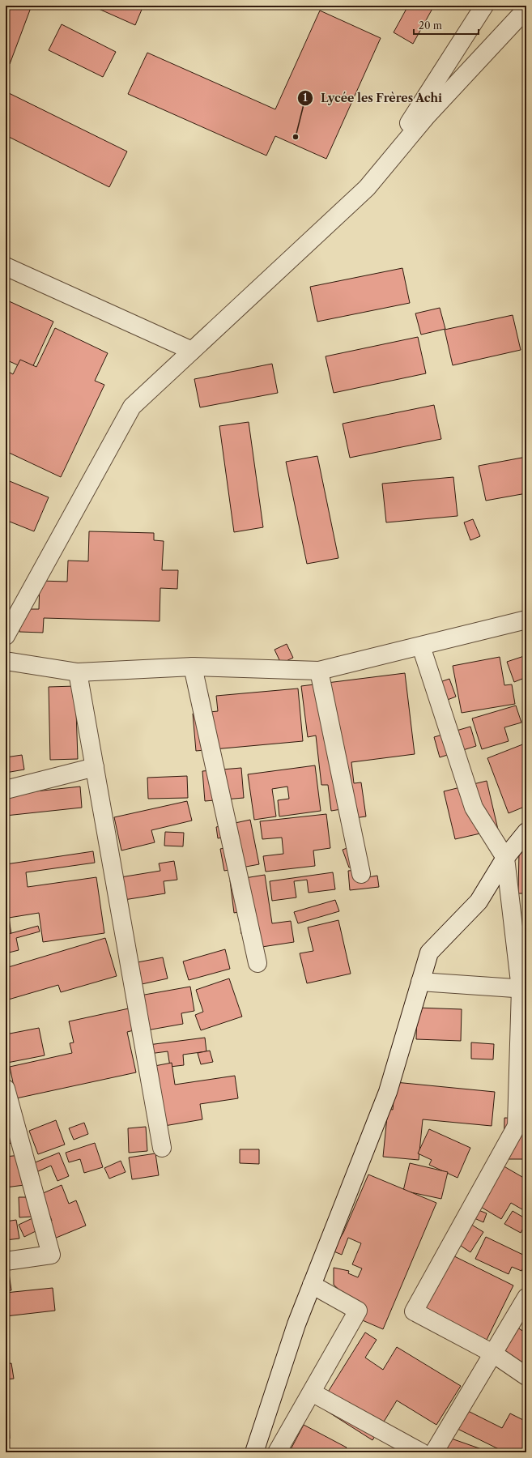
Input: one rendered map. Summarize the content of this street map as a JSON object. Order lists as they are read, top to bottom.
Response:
{
  "places": ["Lycée les Frères Achi"],
  "scale_bar": "20 m"
}
